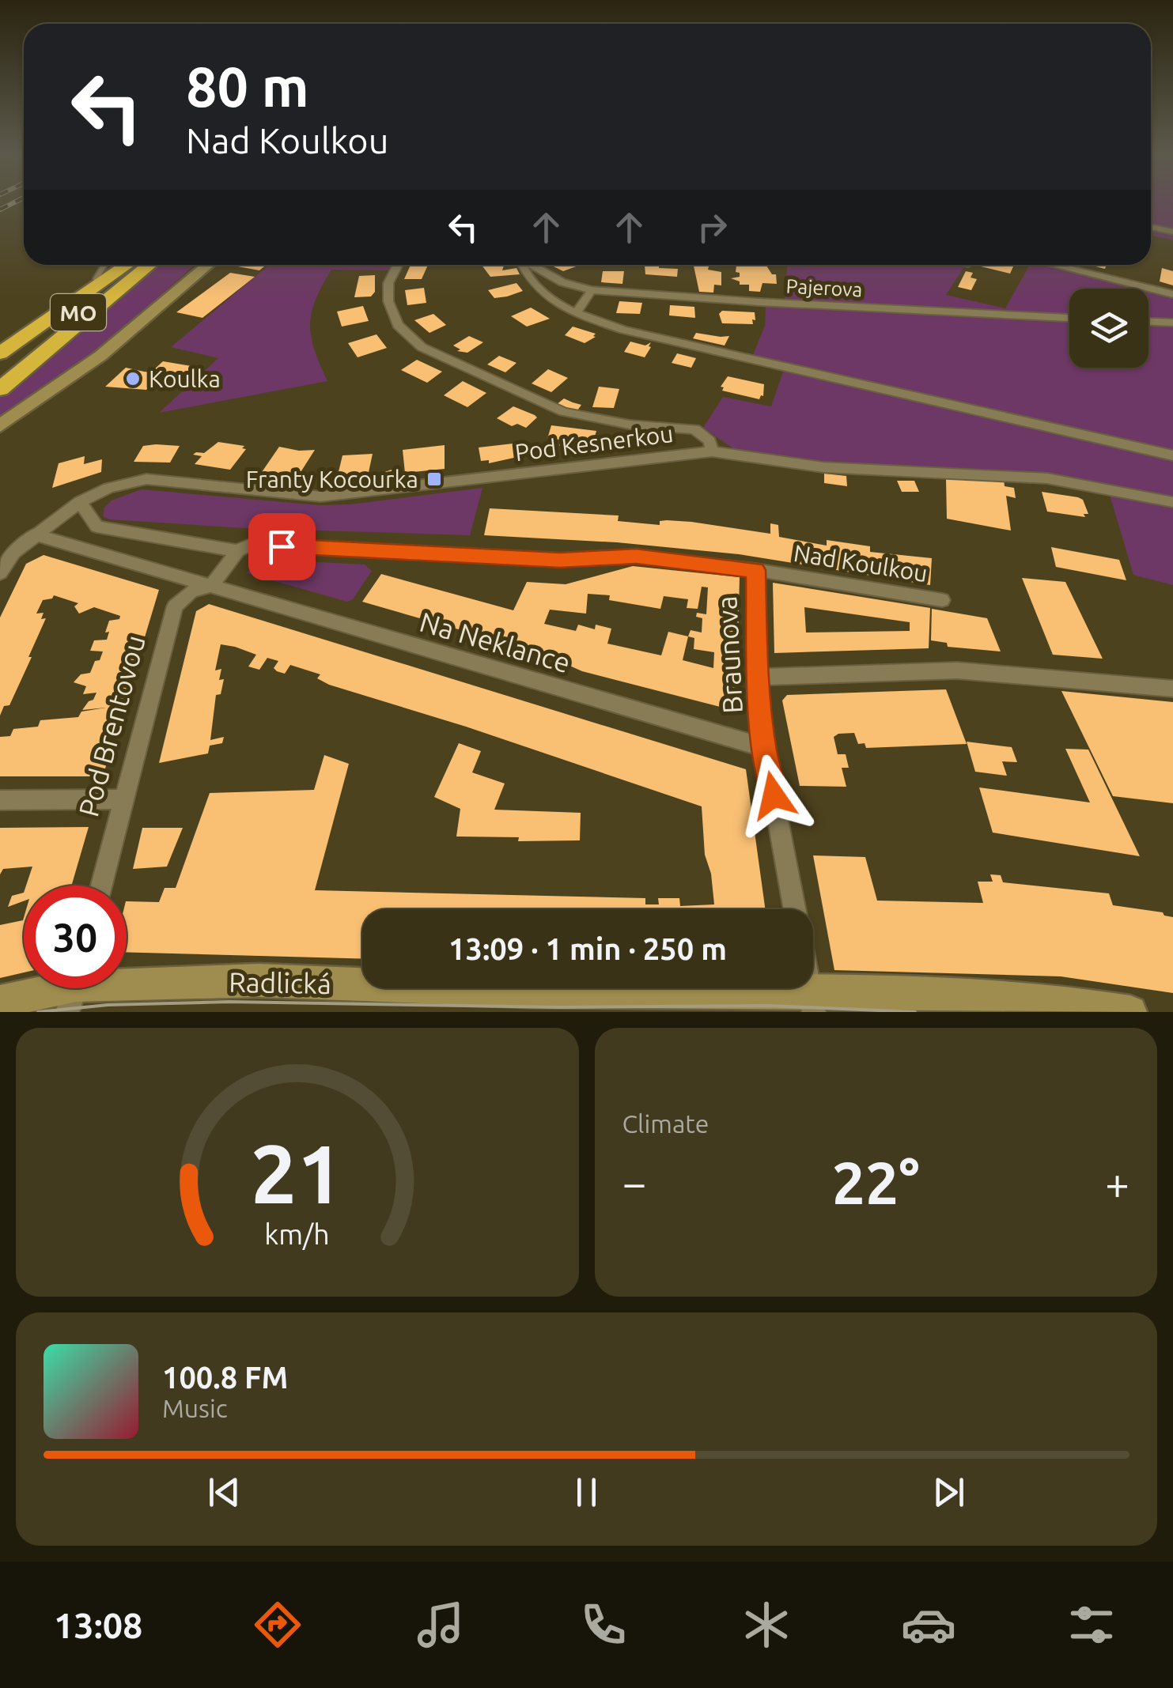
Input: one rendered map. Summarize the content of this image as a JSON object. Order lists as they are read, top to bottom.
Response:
{
  "streets": {
    "highway": ["MO"],
    "main road": ["Radlická"],
    "street": [
      "Pajerova",
      "Pod Kesnerkou",
      "Nad Koulkou",
      "Na Neklance",
      "Braunova",
      "Pod Brentovou"
    ]
  },
  "crossings": [
    ["Pod Kesnerkou", "Na Neklance"],
    ["Nad Koulkou", "Braunova"],
    ["Na Neklance", "Braunova"],
    ["Na Neklance", "Pod Brentovou"]
  ],
  "places": {
    "other": ["Koulka"],
    "transit": ["Franty Kocourka"]
  },
  "page": {
    "turn": ["80 m", "Nad Koulkou"],
    "limit": "30",
    "trip": "13:09 · 1 min · 250 m",
    "tile": "Climate",
    "heat": ["−", "22°", "+"],
    "song": ["100.8 FM", "Music"],
    "tabs": "13:08",
    "gauge": ["21", "km/h"]
  }
}
